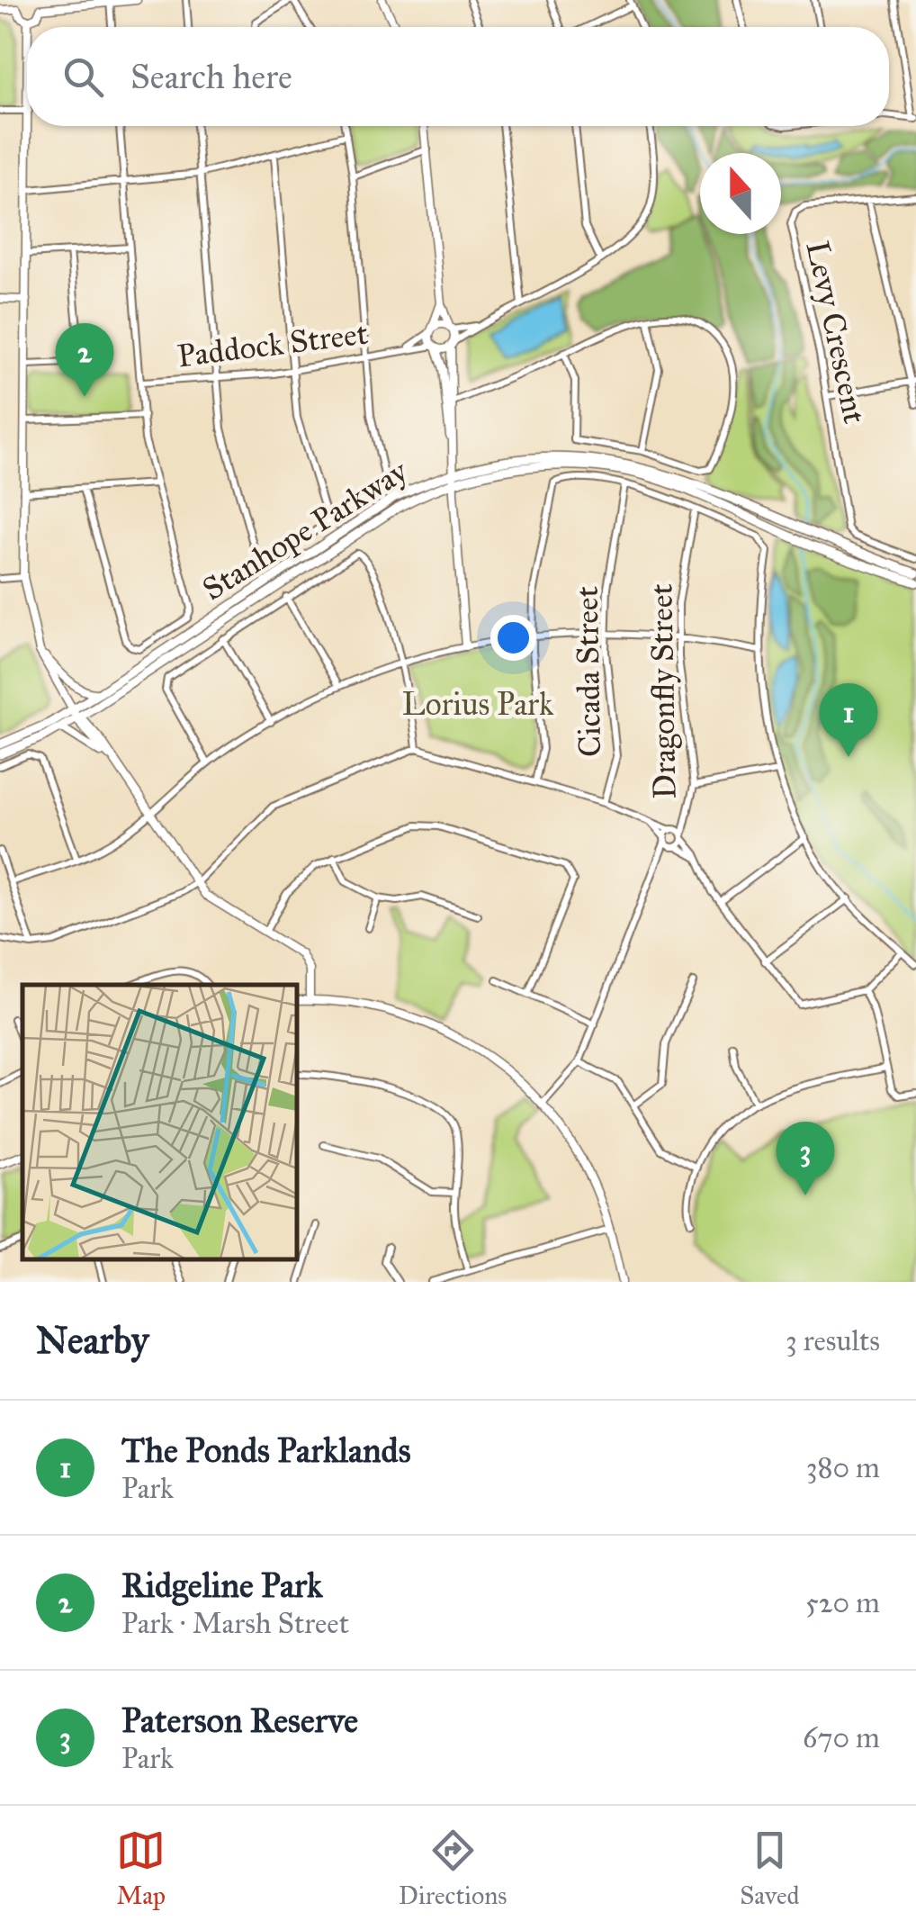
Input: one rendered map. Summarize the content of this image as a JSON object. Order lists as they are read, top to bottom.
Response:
{
  "streets": {
    "main road": ["Stanhope Parkway"],
    "street": [
      "Levy Crescent",
      "Paddock Street",
      "Cicada Street",
      "Dragonfly Street"
    ]
  },
  "parks": ["Lorius Park"],
  "north": "top",
  "page": {
    "search": "Search here",
    "pins": ["2", "1", "3"],
    "heading": ["Nearby", "3 results"],
    "list": [
      {
        "mark": "1",
        "name": "The Ponds Parklands",
        "note": "Park",
        "value": "380 m"
      },
      {
        "mark": "2",
        "name": "Ridgeline Park",
        "note": "Park · Marsh Street",
        "value": "520 m"
      },
      {
        "mark": "3",
        "name": "Paterson Reserve",
        "note": "Park",
        "value": "670 m"
      }
    ],
    "nav": ["Map", "Directions", "Saved"]
  }
}
